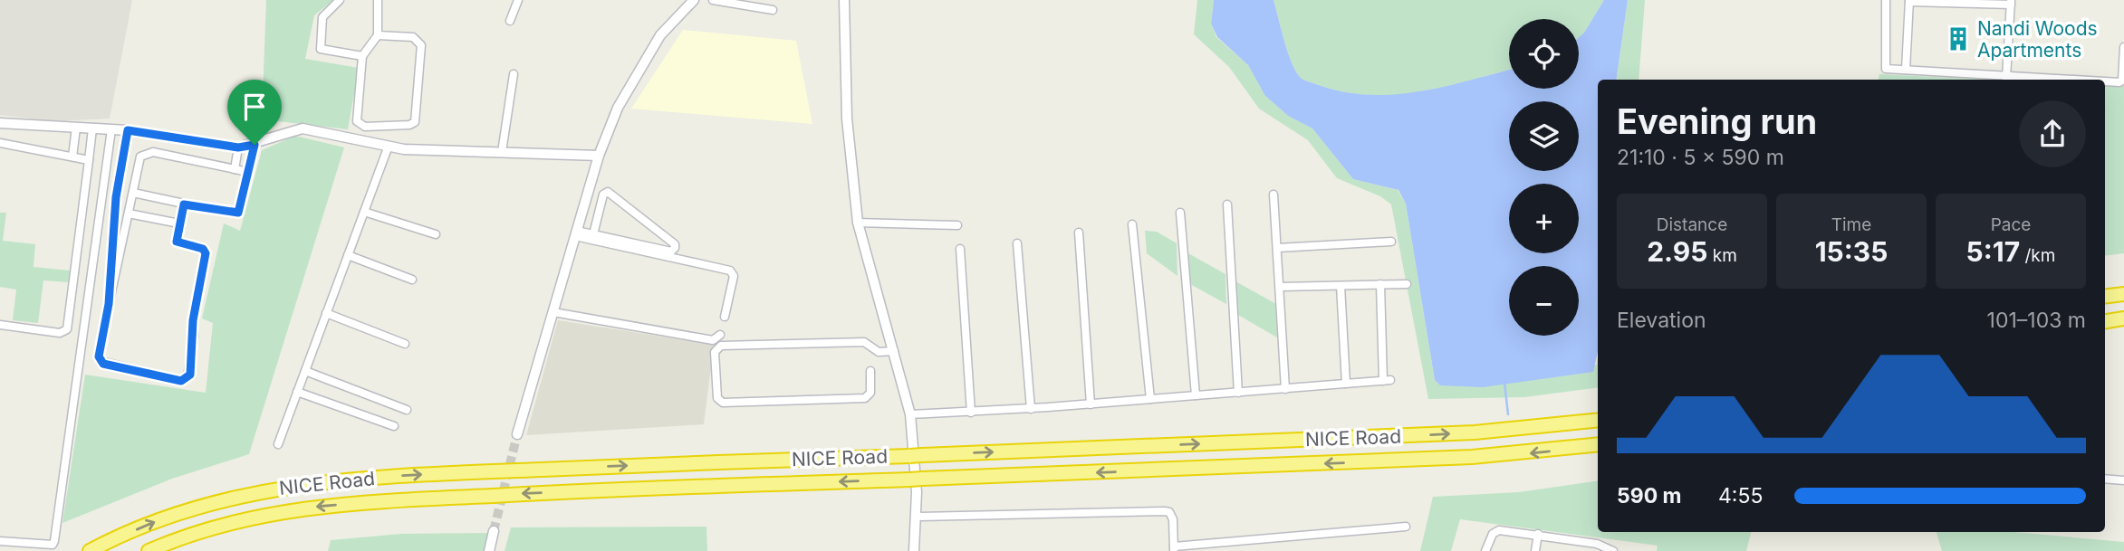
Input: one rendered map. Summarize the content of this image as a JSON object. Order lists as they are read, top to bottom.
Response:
{
  "streets": {
    "highway": ["NICE Road"]
  },
  "places": {
    "building": ["Nandi Woods Apartments"]
  },
  "page": {
    "map_buttons": ["+", "−"],
    "heading": ["Evening run", "21:10 · 5 × 590 m"],
    "stats": [
      ["Distance", "2.95 km"],
      ["Time", "15:35"],
      ["Pace", "5:17 /km"]
    ],
    "chart": ["Elevation", "101–103 m"],
    "list": [
      {
        "name": "590 m",
        "note": "4:55"
      }
    ]
  }
}
